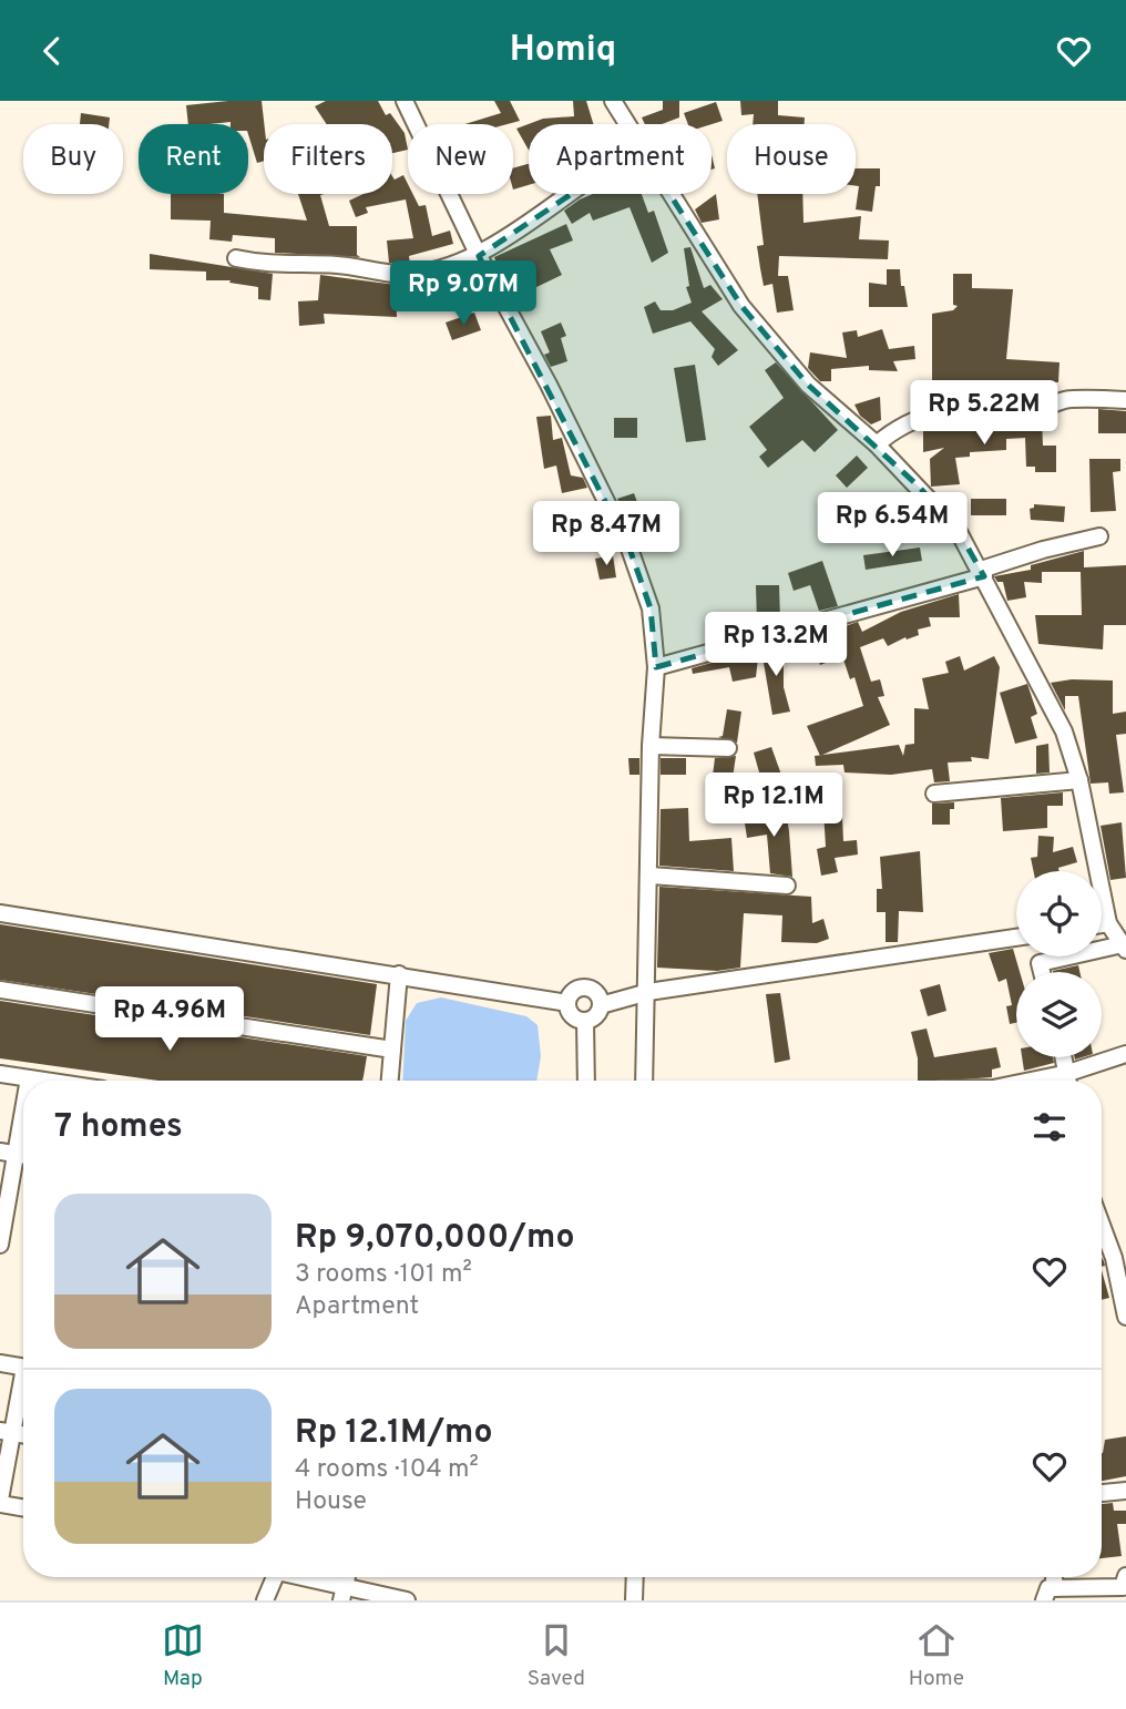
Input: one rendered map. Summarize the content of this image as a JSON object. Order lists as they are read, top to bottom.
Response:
{
  "page": {
    "header": "Homiq",
    "chip": [
      "Buy",
      "Rent",
      "Filters",
      "New",
      "Apartment",
      "House"
    ],
    "price": [
      "Rp 9.07M",
      "Rp 5.22M",
      "Rp 6.54M",
      "Rp 8.47M",
      "Rp 13.2M",
      "Rp 12.1M",
      "Rp 4.96M"
    ],
    "heading": "7 homes",
    "list": [
      {
        "name": "Rp 9,070,000/mo",
        "note": "3 rooms · 101 m² · Apartment"
      },
      {
        "name": "Rp 12.1M/mo",
        "note": "4 rooms · 104 m² · House"
      }
    ],
    "tabs": ["Map", "Saved", "Home"]
  }
}
